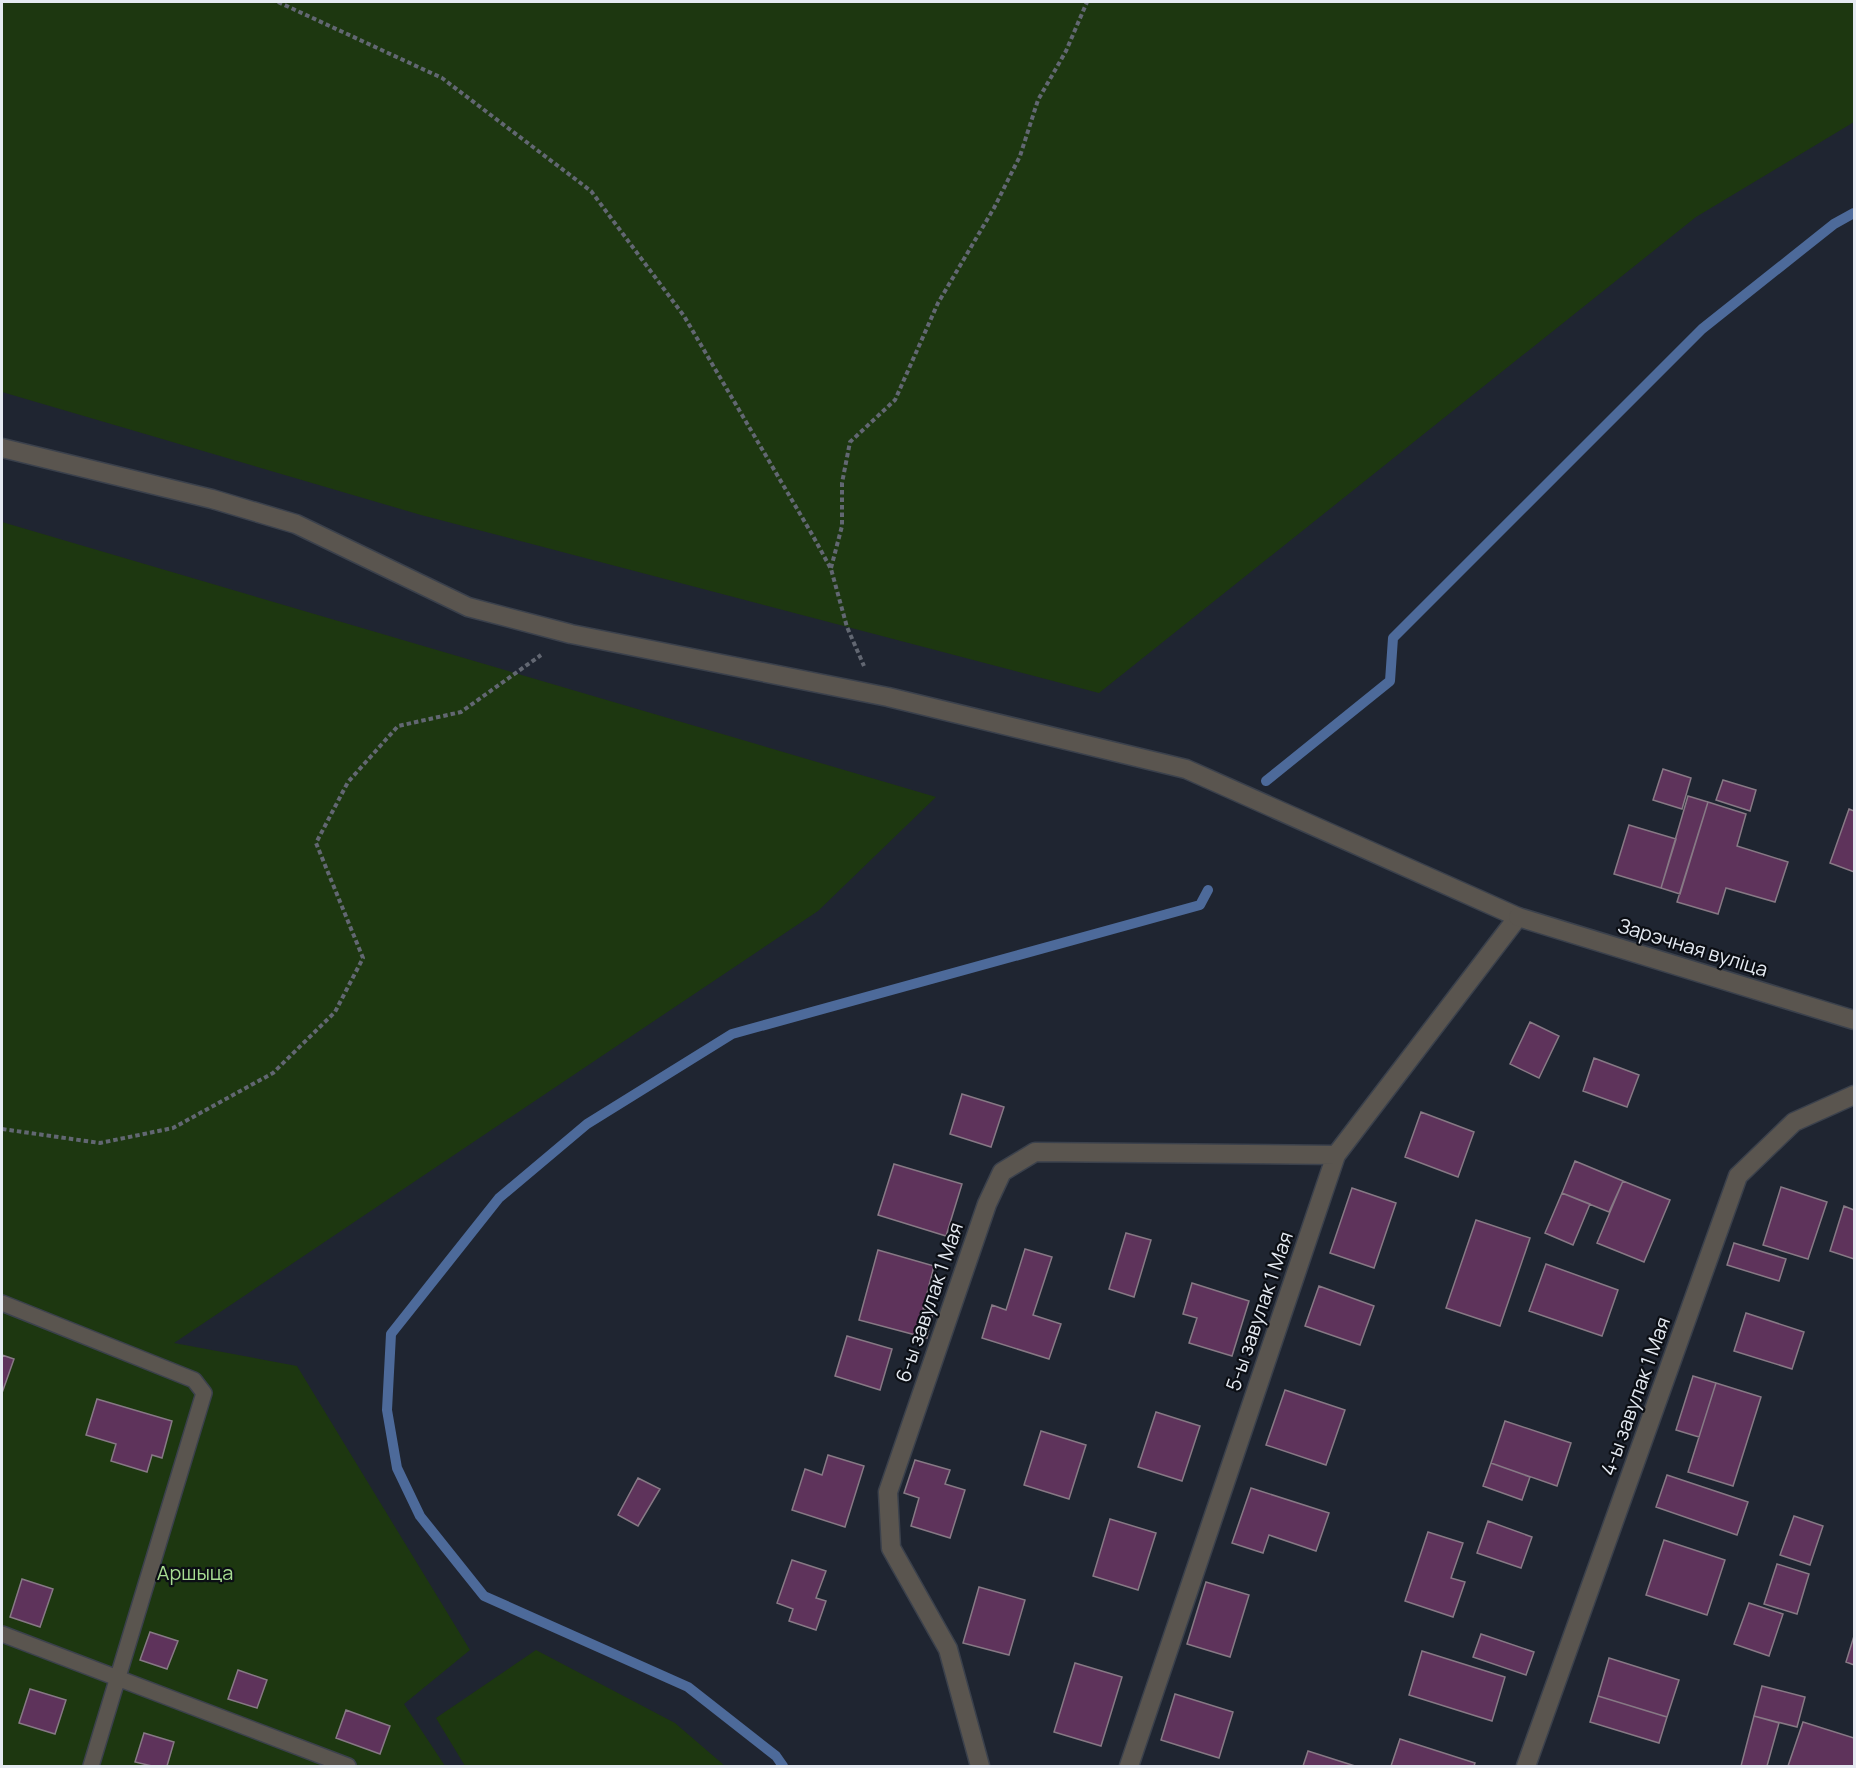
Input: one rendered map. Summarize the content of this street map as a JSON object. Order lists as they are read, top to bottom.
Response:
{
  "streets": {
    "street": [
      "Зарэчная вуліца",
      "6-ы завулак 1 Мая",
      "5-ы завулак 1 Мая",
      "4-ы завулак 1 Мая"
    ]
  },
  "crossings": [
    ["Зарэчная вуліца", "5-ы завулак 1 Мая"],
    ["6-ы завулак 1 Мая", "5-ы завулак 1 Мая"]
  ],
  "parks": ["Аршыца"]
}
